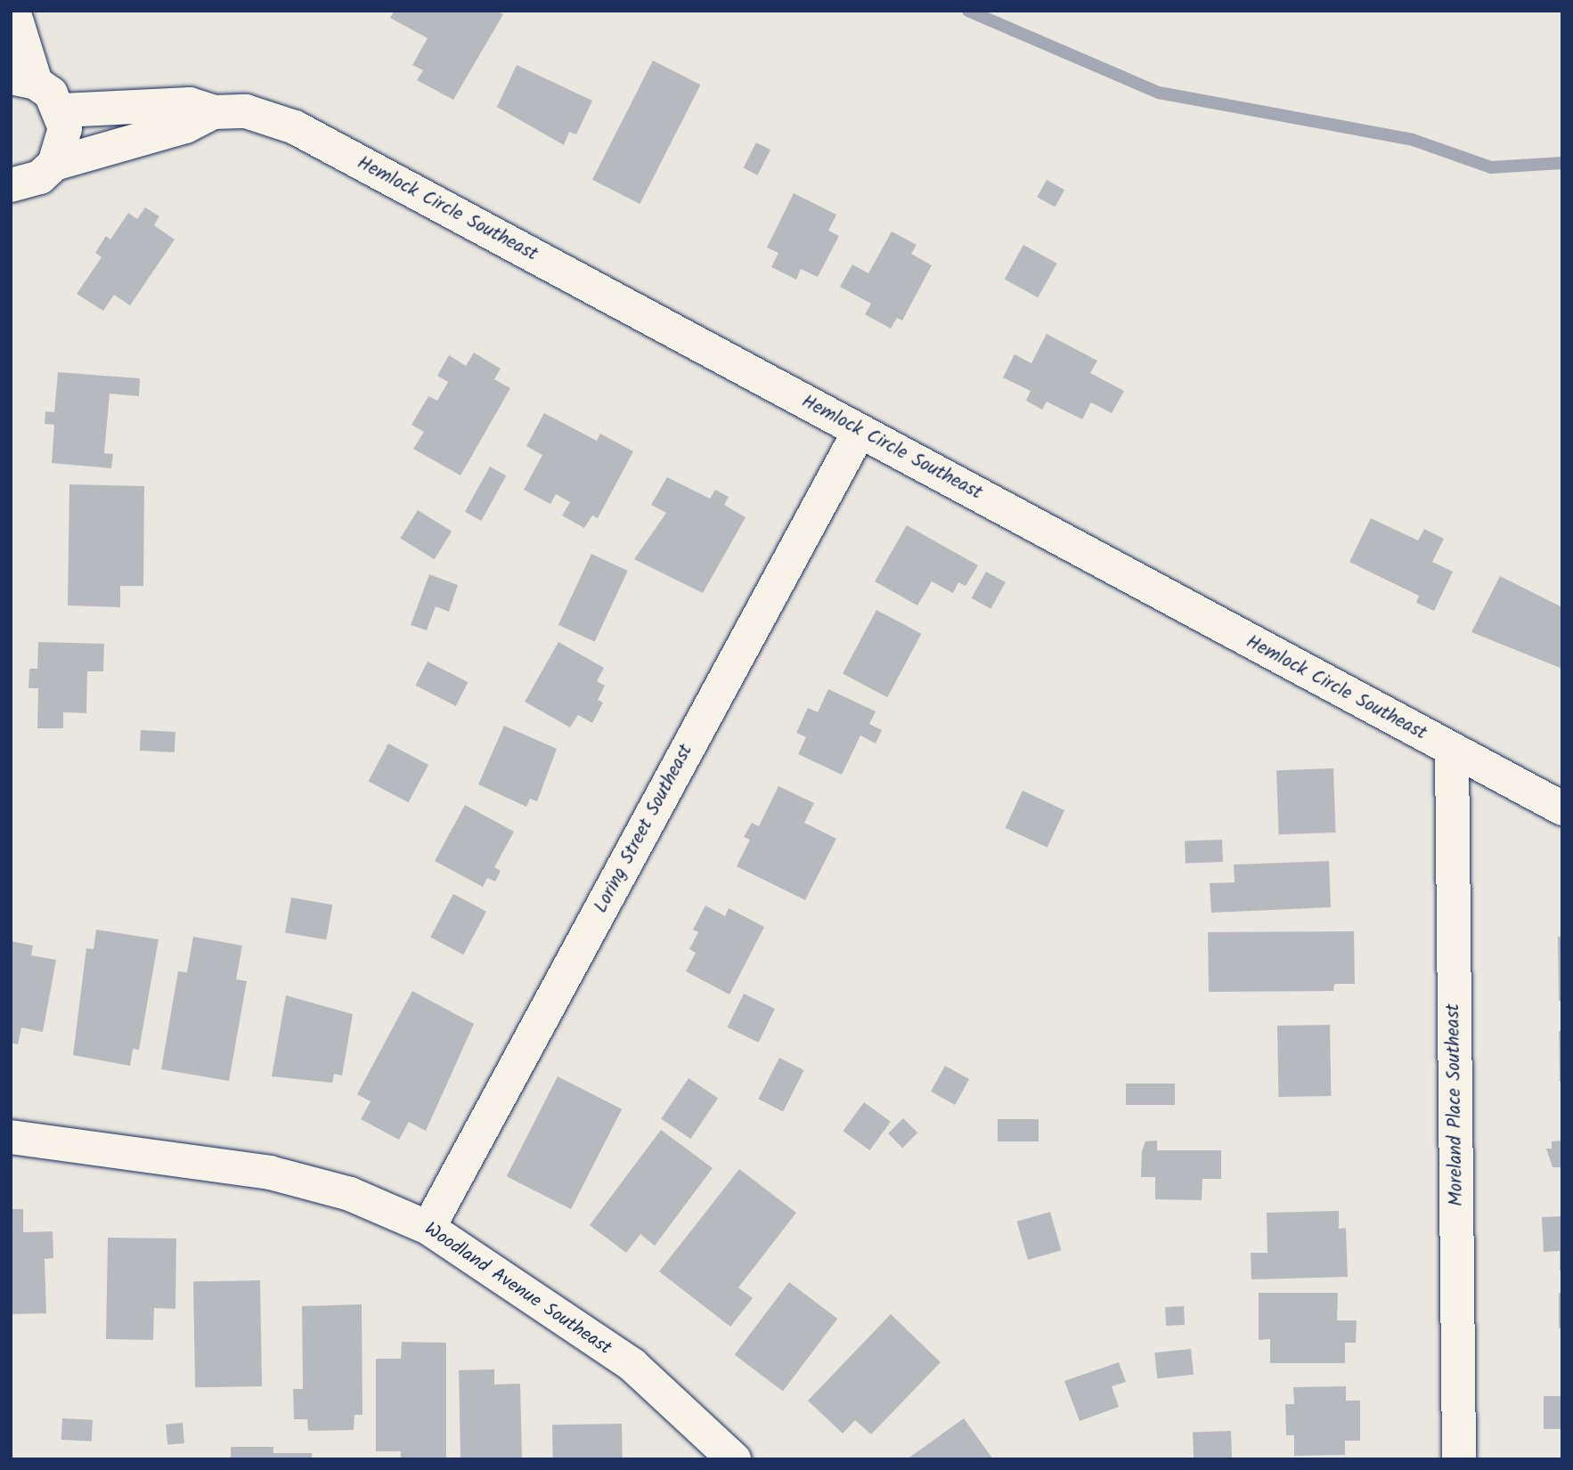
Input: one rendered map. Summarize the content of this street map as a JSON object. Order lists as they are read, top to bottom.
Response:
{
  "streets": {
    "street": [
      "Hemlock Circle Southeast",
      "Loring Street Southeast",
      "Moreland Place Southeast",
      "Woodland Avenue Southeast"
    ]
  },
  "crossings": [
    ["Hemlock Circle Southeast", "Loring Street Southeast"],
    ["Hemlock Circle Southeast", "Moreland Place Southeast"],
    ["Loring Street Southeast", "Woodland Avenue Southeast"]
  ]
}
